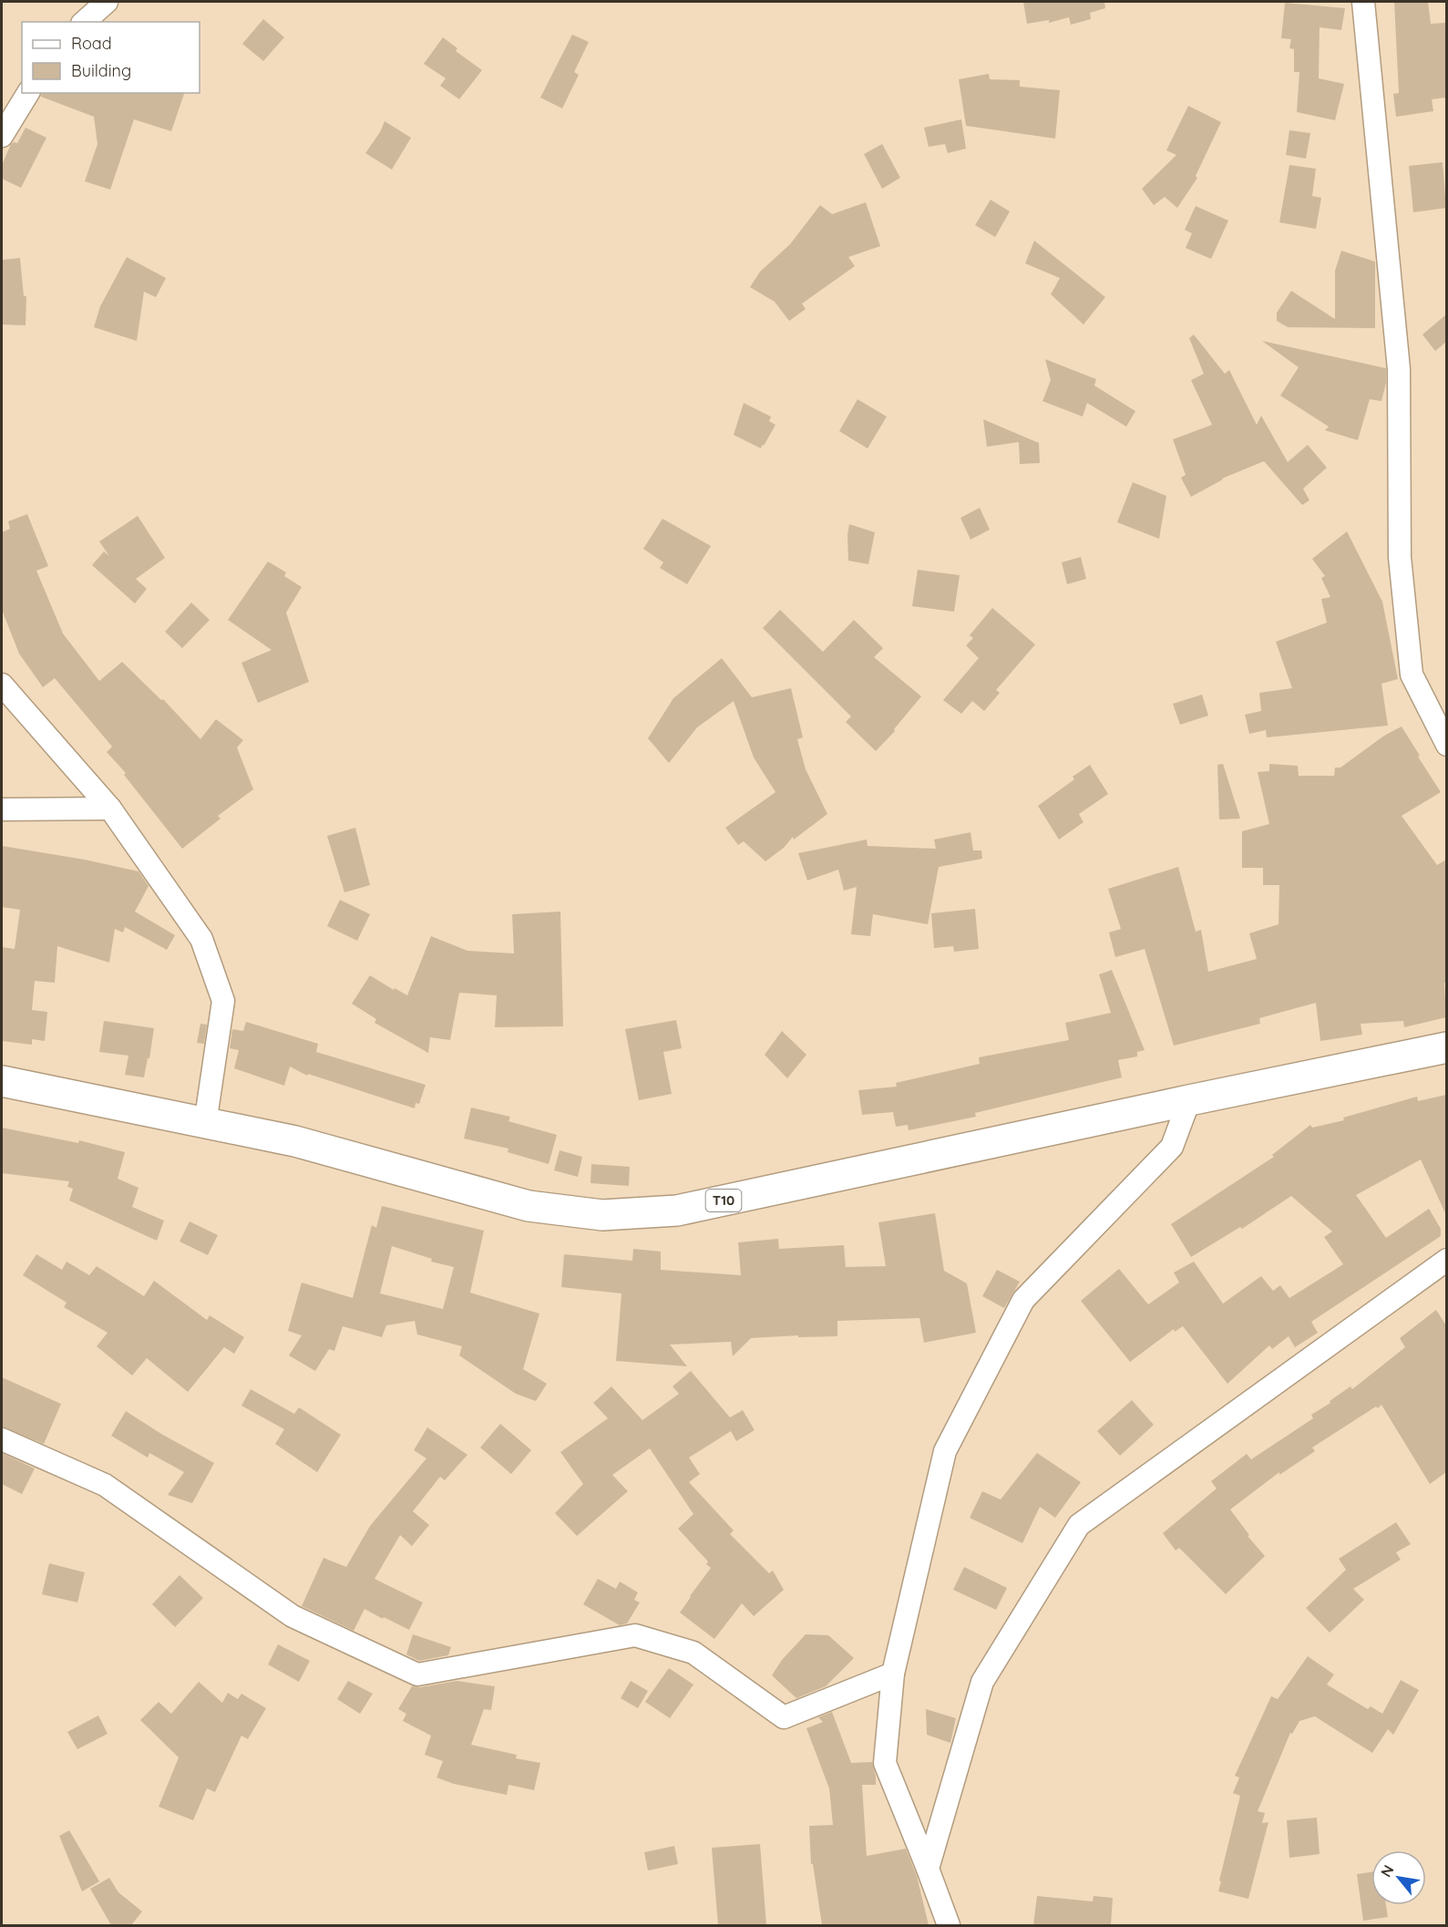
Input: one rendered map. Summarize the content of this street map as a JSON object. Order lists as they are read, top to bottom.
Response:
{
  "streets": {
    "highway": ["T10"]
  },
  "legend": ["Road", "Building"],
  "north": "top left"
}
